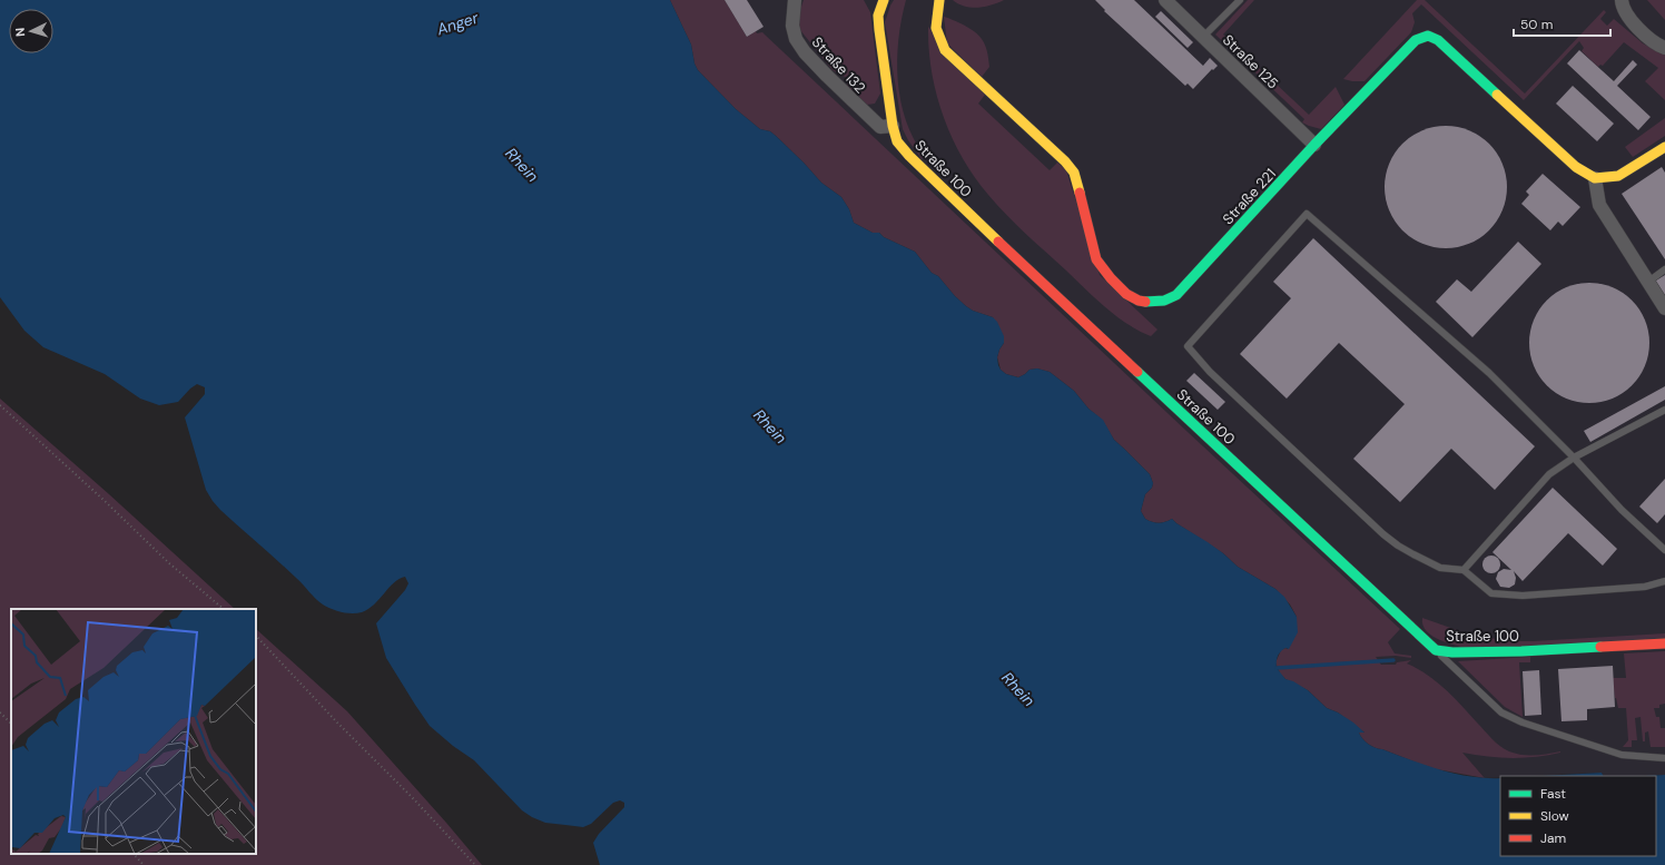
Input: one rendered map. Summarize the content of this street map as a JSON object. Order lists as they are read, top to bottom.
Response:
{
  "streets": {
    "street": [
      "Straße 125",
      "Straße 132",
      "Straße 100",
      "Straße 221"
    ]
  },
  "crossings": [
    ["Straße 125", "Straße 221"],
    ["Straße 132", "Straße 100"]
  ],
  "water": ["Anger", "Rhein"],
  "legend": ["Fast", "Slow", "Jam"],
  "scale_bar": "50 m",
  "north": "left"
}
